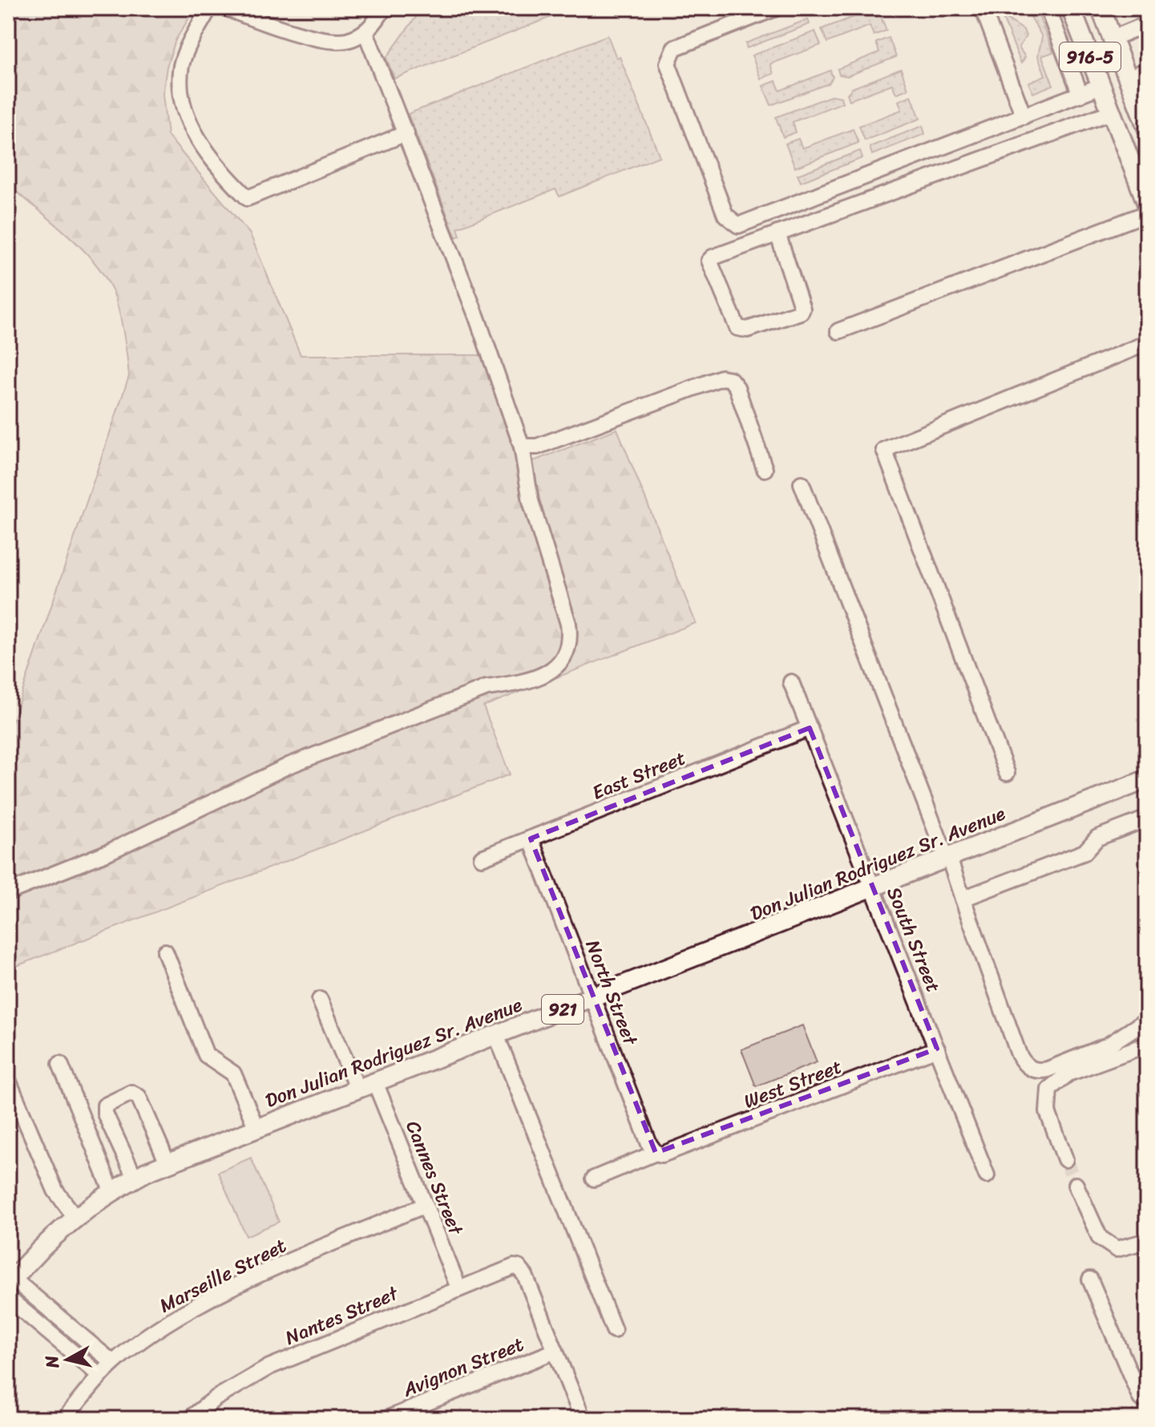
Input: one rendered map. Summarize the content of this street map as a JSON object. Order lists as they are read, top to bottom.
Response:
{
  "streets": {
    "main road": ["916-5", "Don Julian Rodriguez Sr. Avenue", "921"],
    "street": [
      "East Street",
      "South Street",
      "North Street",
      "West Street",
      "Cannes Street",
      "Marseille Street",
      "Nantes Street",
      "Avignon Street"
    ]
  },
  "crossings": [
    ["East Street", "South Street"],
    ["East Street", "North Street"],
    ["Don Julian Rodriguez Sr. Avenue", "South Street"],
    ["Don Julian Rodriguez Sr. Avenue", "North Street"],
    ["Don Julian Rodriguez Sr. Avenue", "Cannes Street"],
    ["South Street", "West Street"],
    ["North Street", "West Street"],
    ["Cannes Street", "Marseille Street"],
    ["Cannes Street", "Nantes Street"],
    ["Nantes Street", "Avignon Street"]
  ],
  "north": "left"
}
